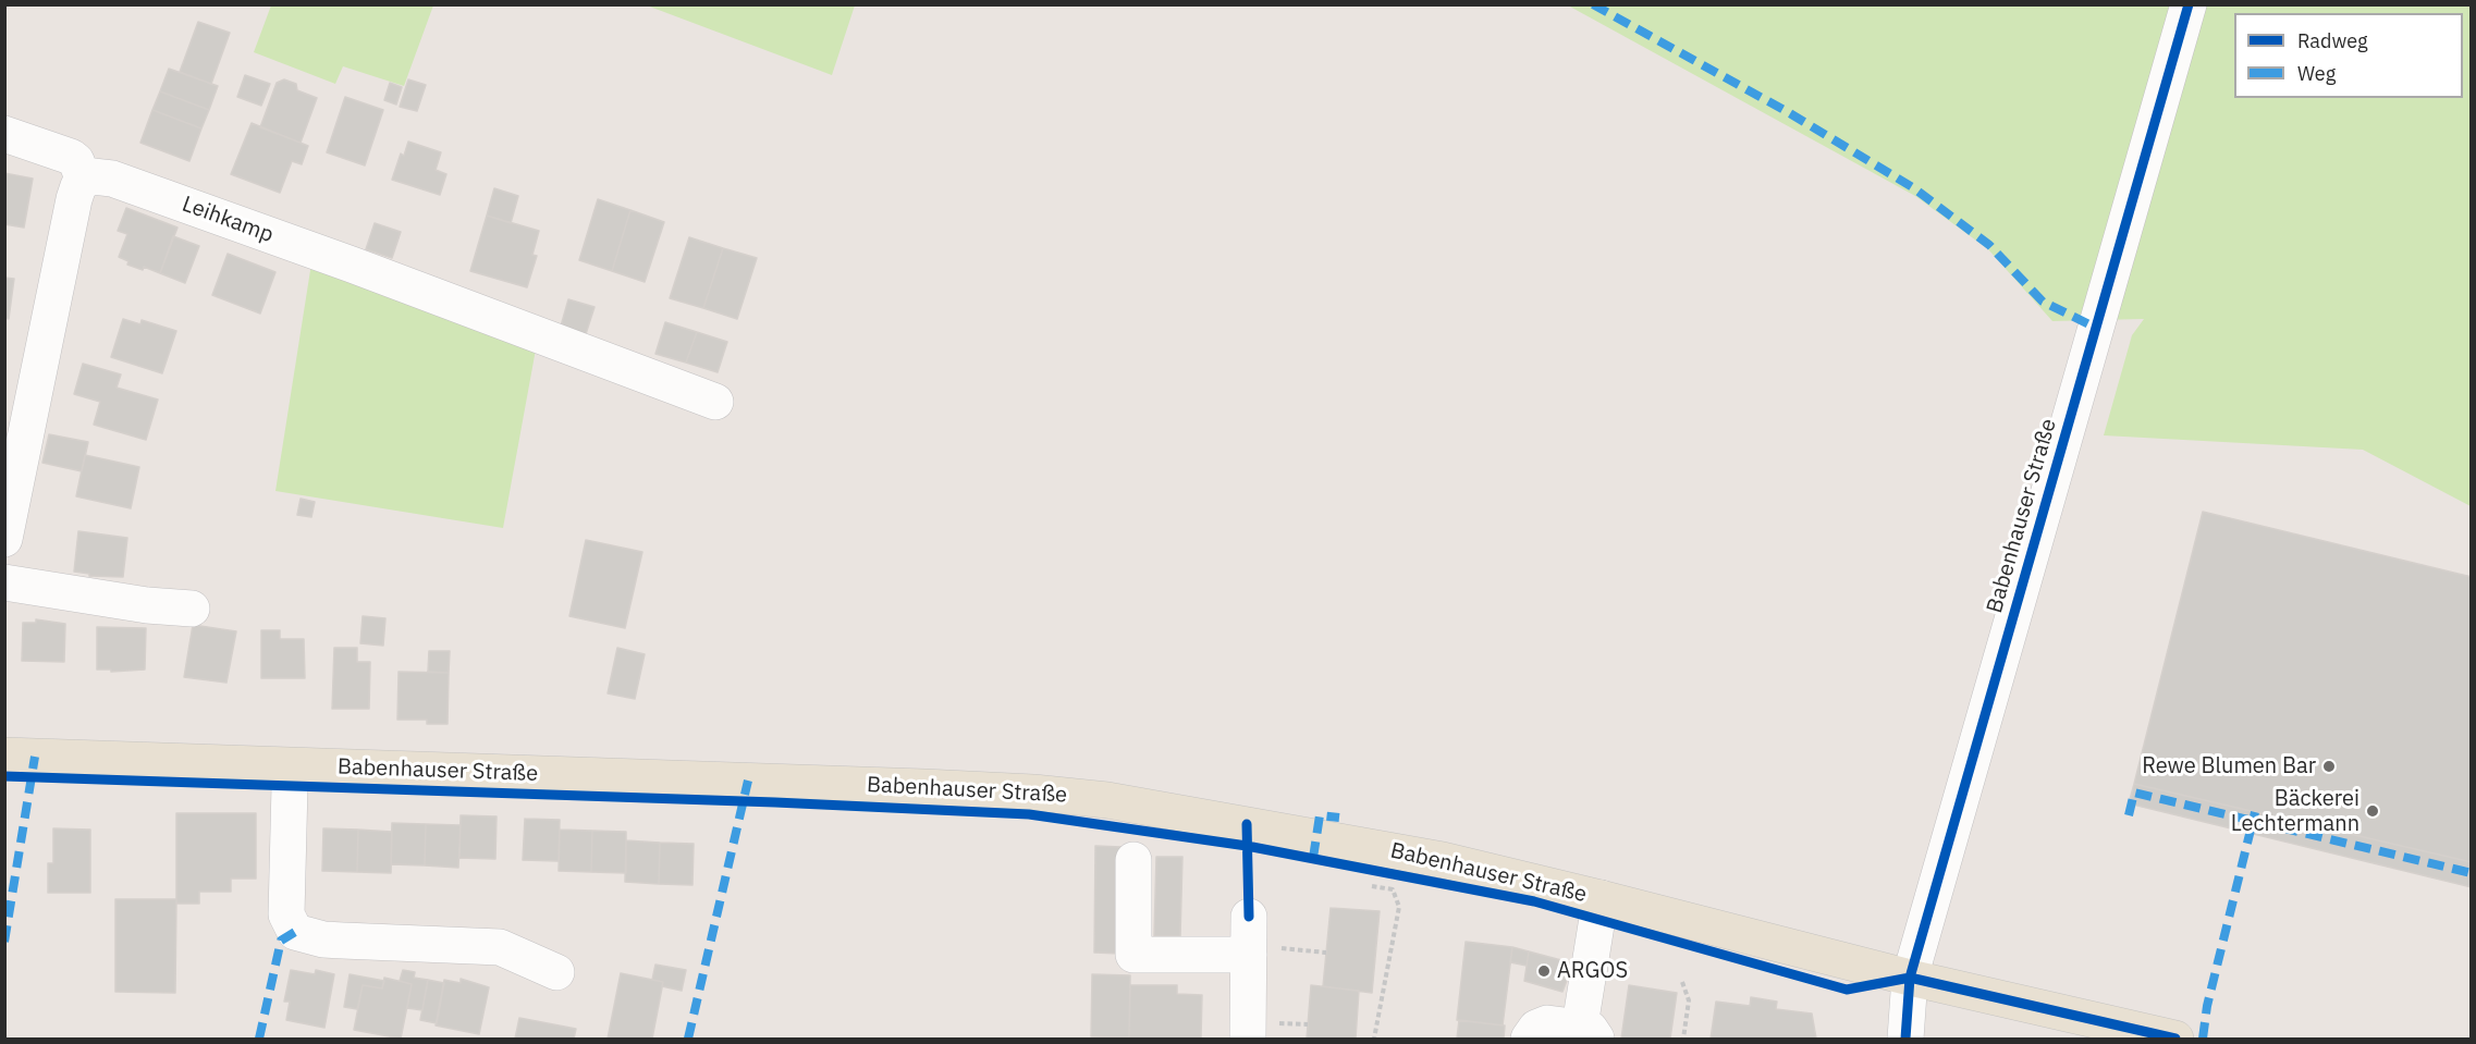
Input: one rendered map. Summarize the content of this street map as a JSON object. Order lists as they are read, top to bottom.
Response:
{
  "streets": {
    "main road": ["Babenhauser Straße"],
    "street": ["Leihkamp"]
  },
  "places": ["Rewe Blumen Bar", "Bäckerei Lechtermann", "ARGOS"],
  "legend": ["Radweg", "Weg"]
}
